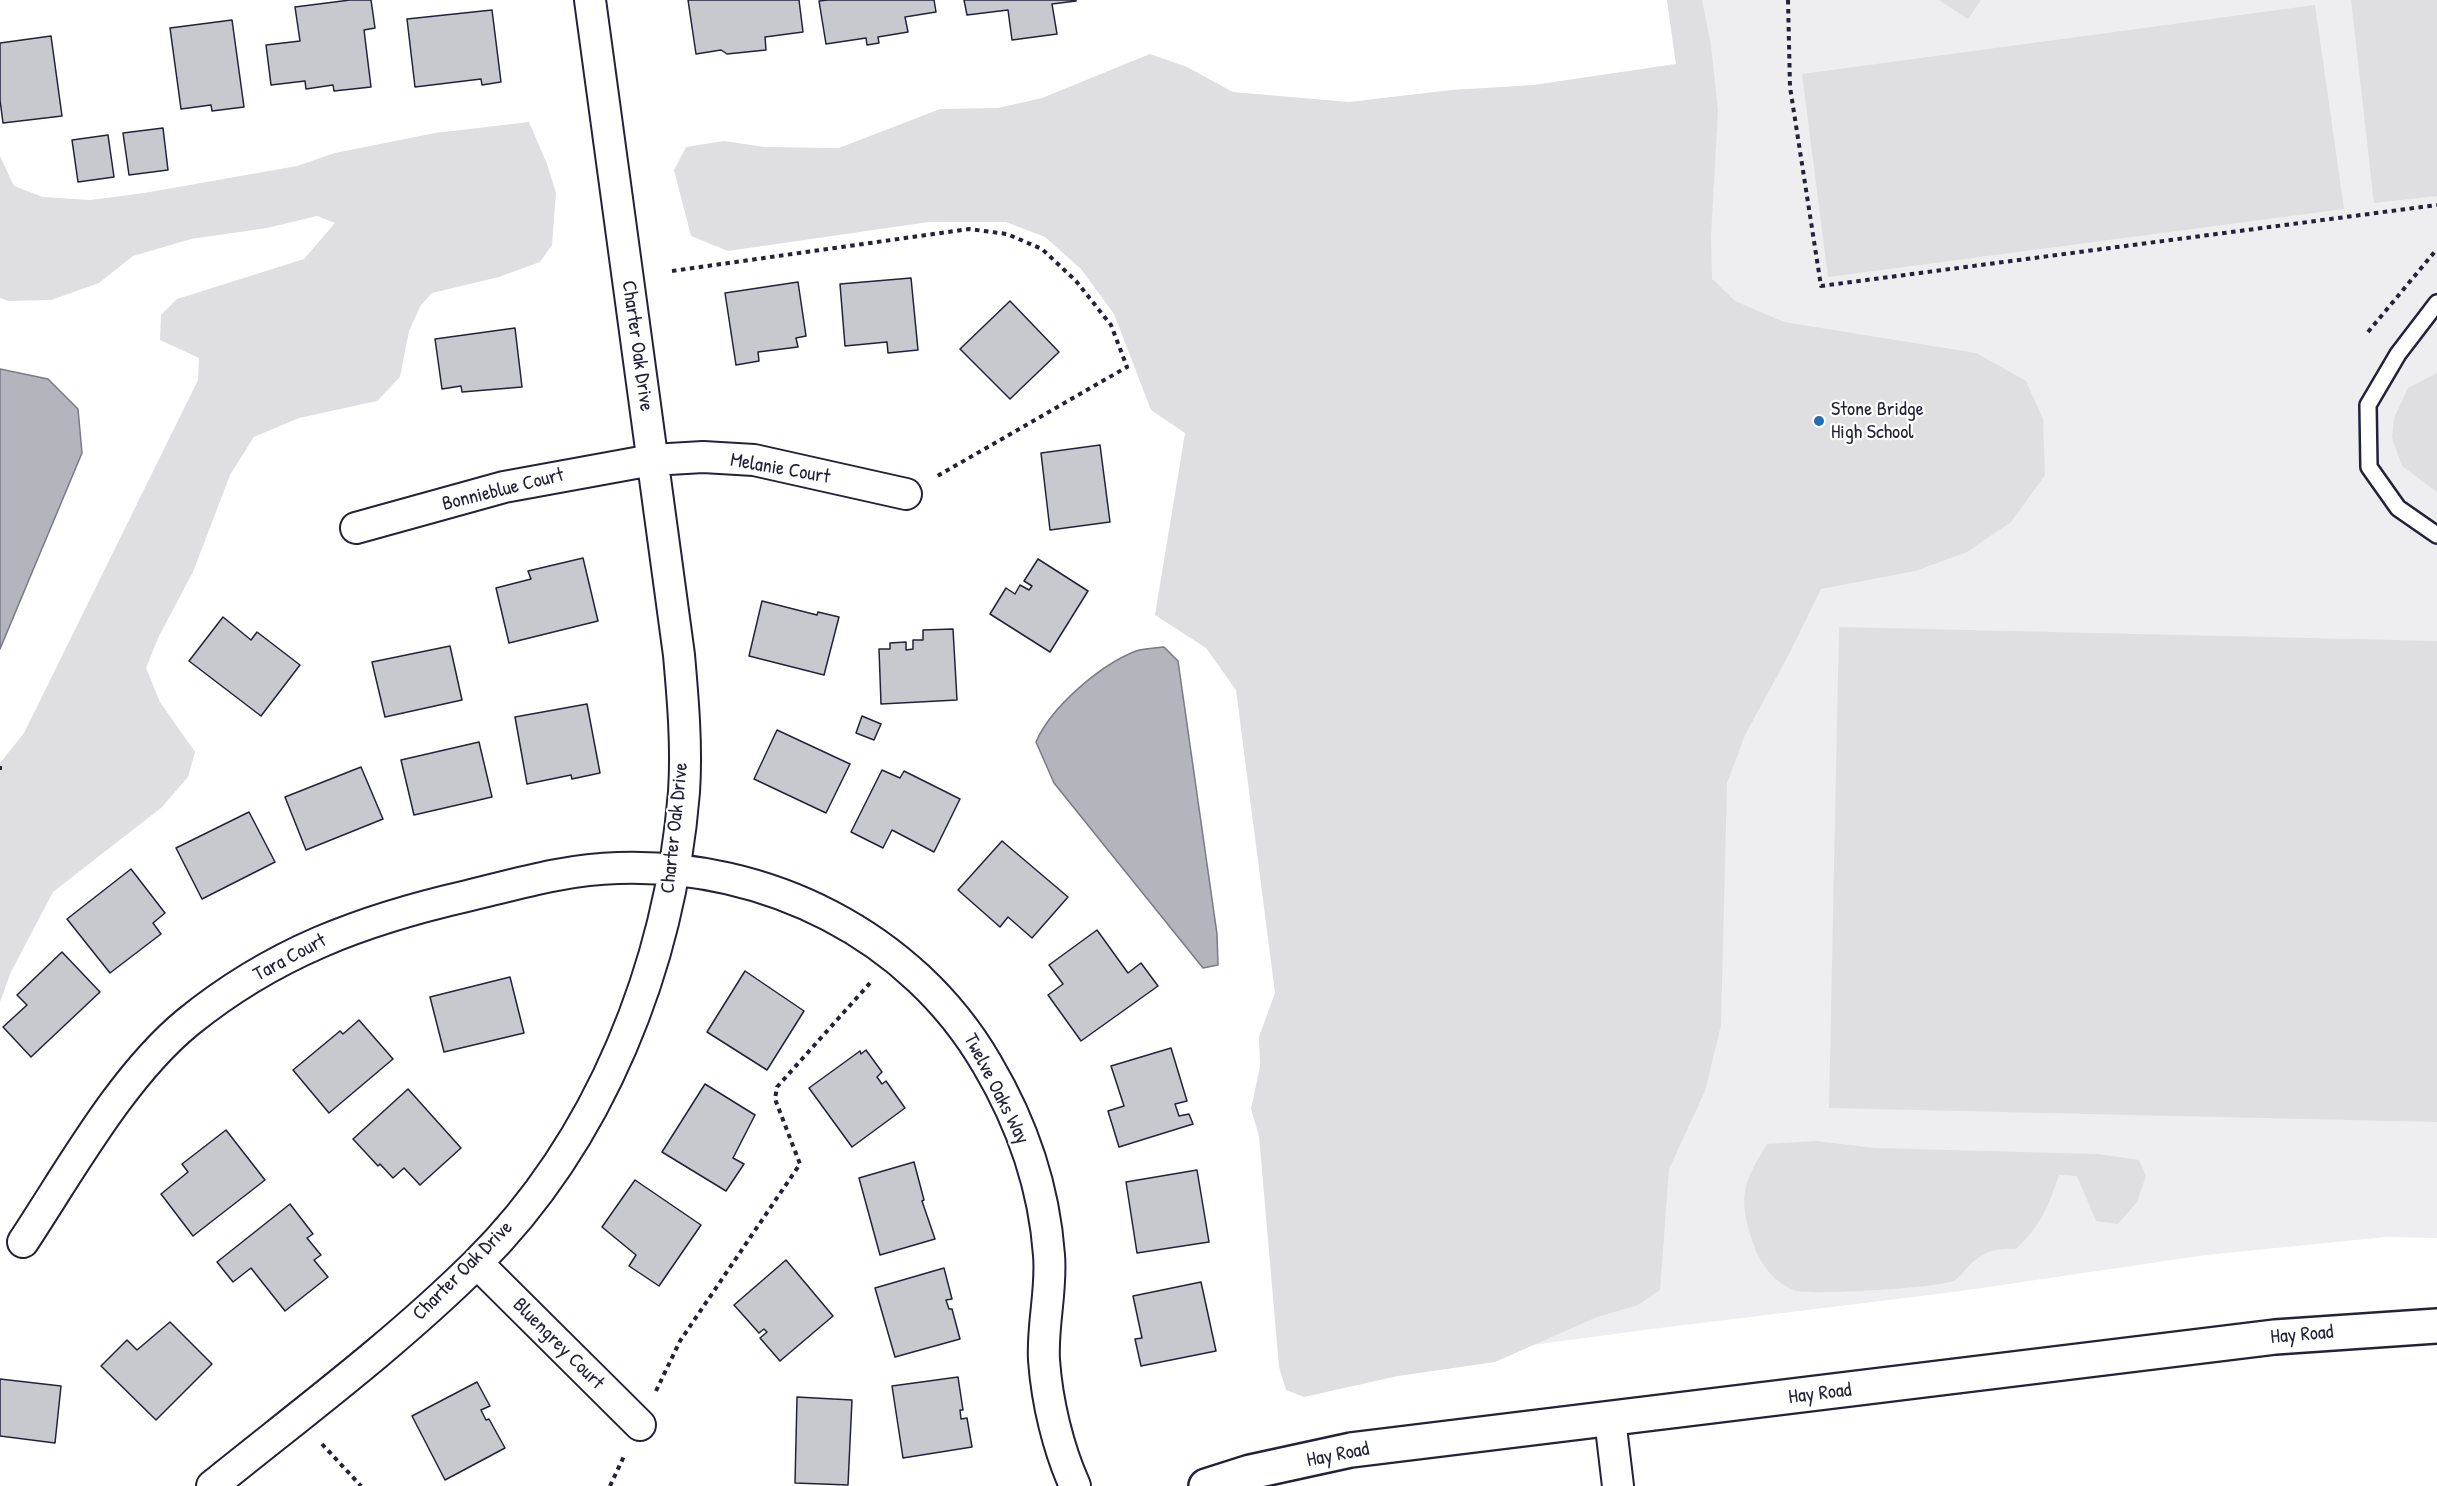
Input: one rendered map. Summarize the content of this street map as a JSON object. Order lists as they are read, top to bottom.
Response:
{
  "streets": {
    "street": [
      "Charter Oak Drive",
      "Melanie Court",
      "Bonnieblue Court",
      "Tara Court",
      "Twelve Oaks Way",
      "Hay Road",
      "Bluengrey Court"
    ]
  },
  "crossings": [
    ["Charter Oak Drive", "Melanie Court"],
    ["Charter Oak Drive", "Bonnieblue Court"],
    ["Charter Oak Drive", "Tara Court"],
    ["Charter Oak Drive", "Twelve Oaks Way"],
    ["Charter Oak Drive", "Bluengrey Court"],
    ["Melanie Court", "Bonnieblue Court"],
    ["Tara Court", "Twelve Oaks Way"]
  ],
  "places": ["Stone Bridge High School"]
}
